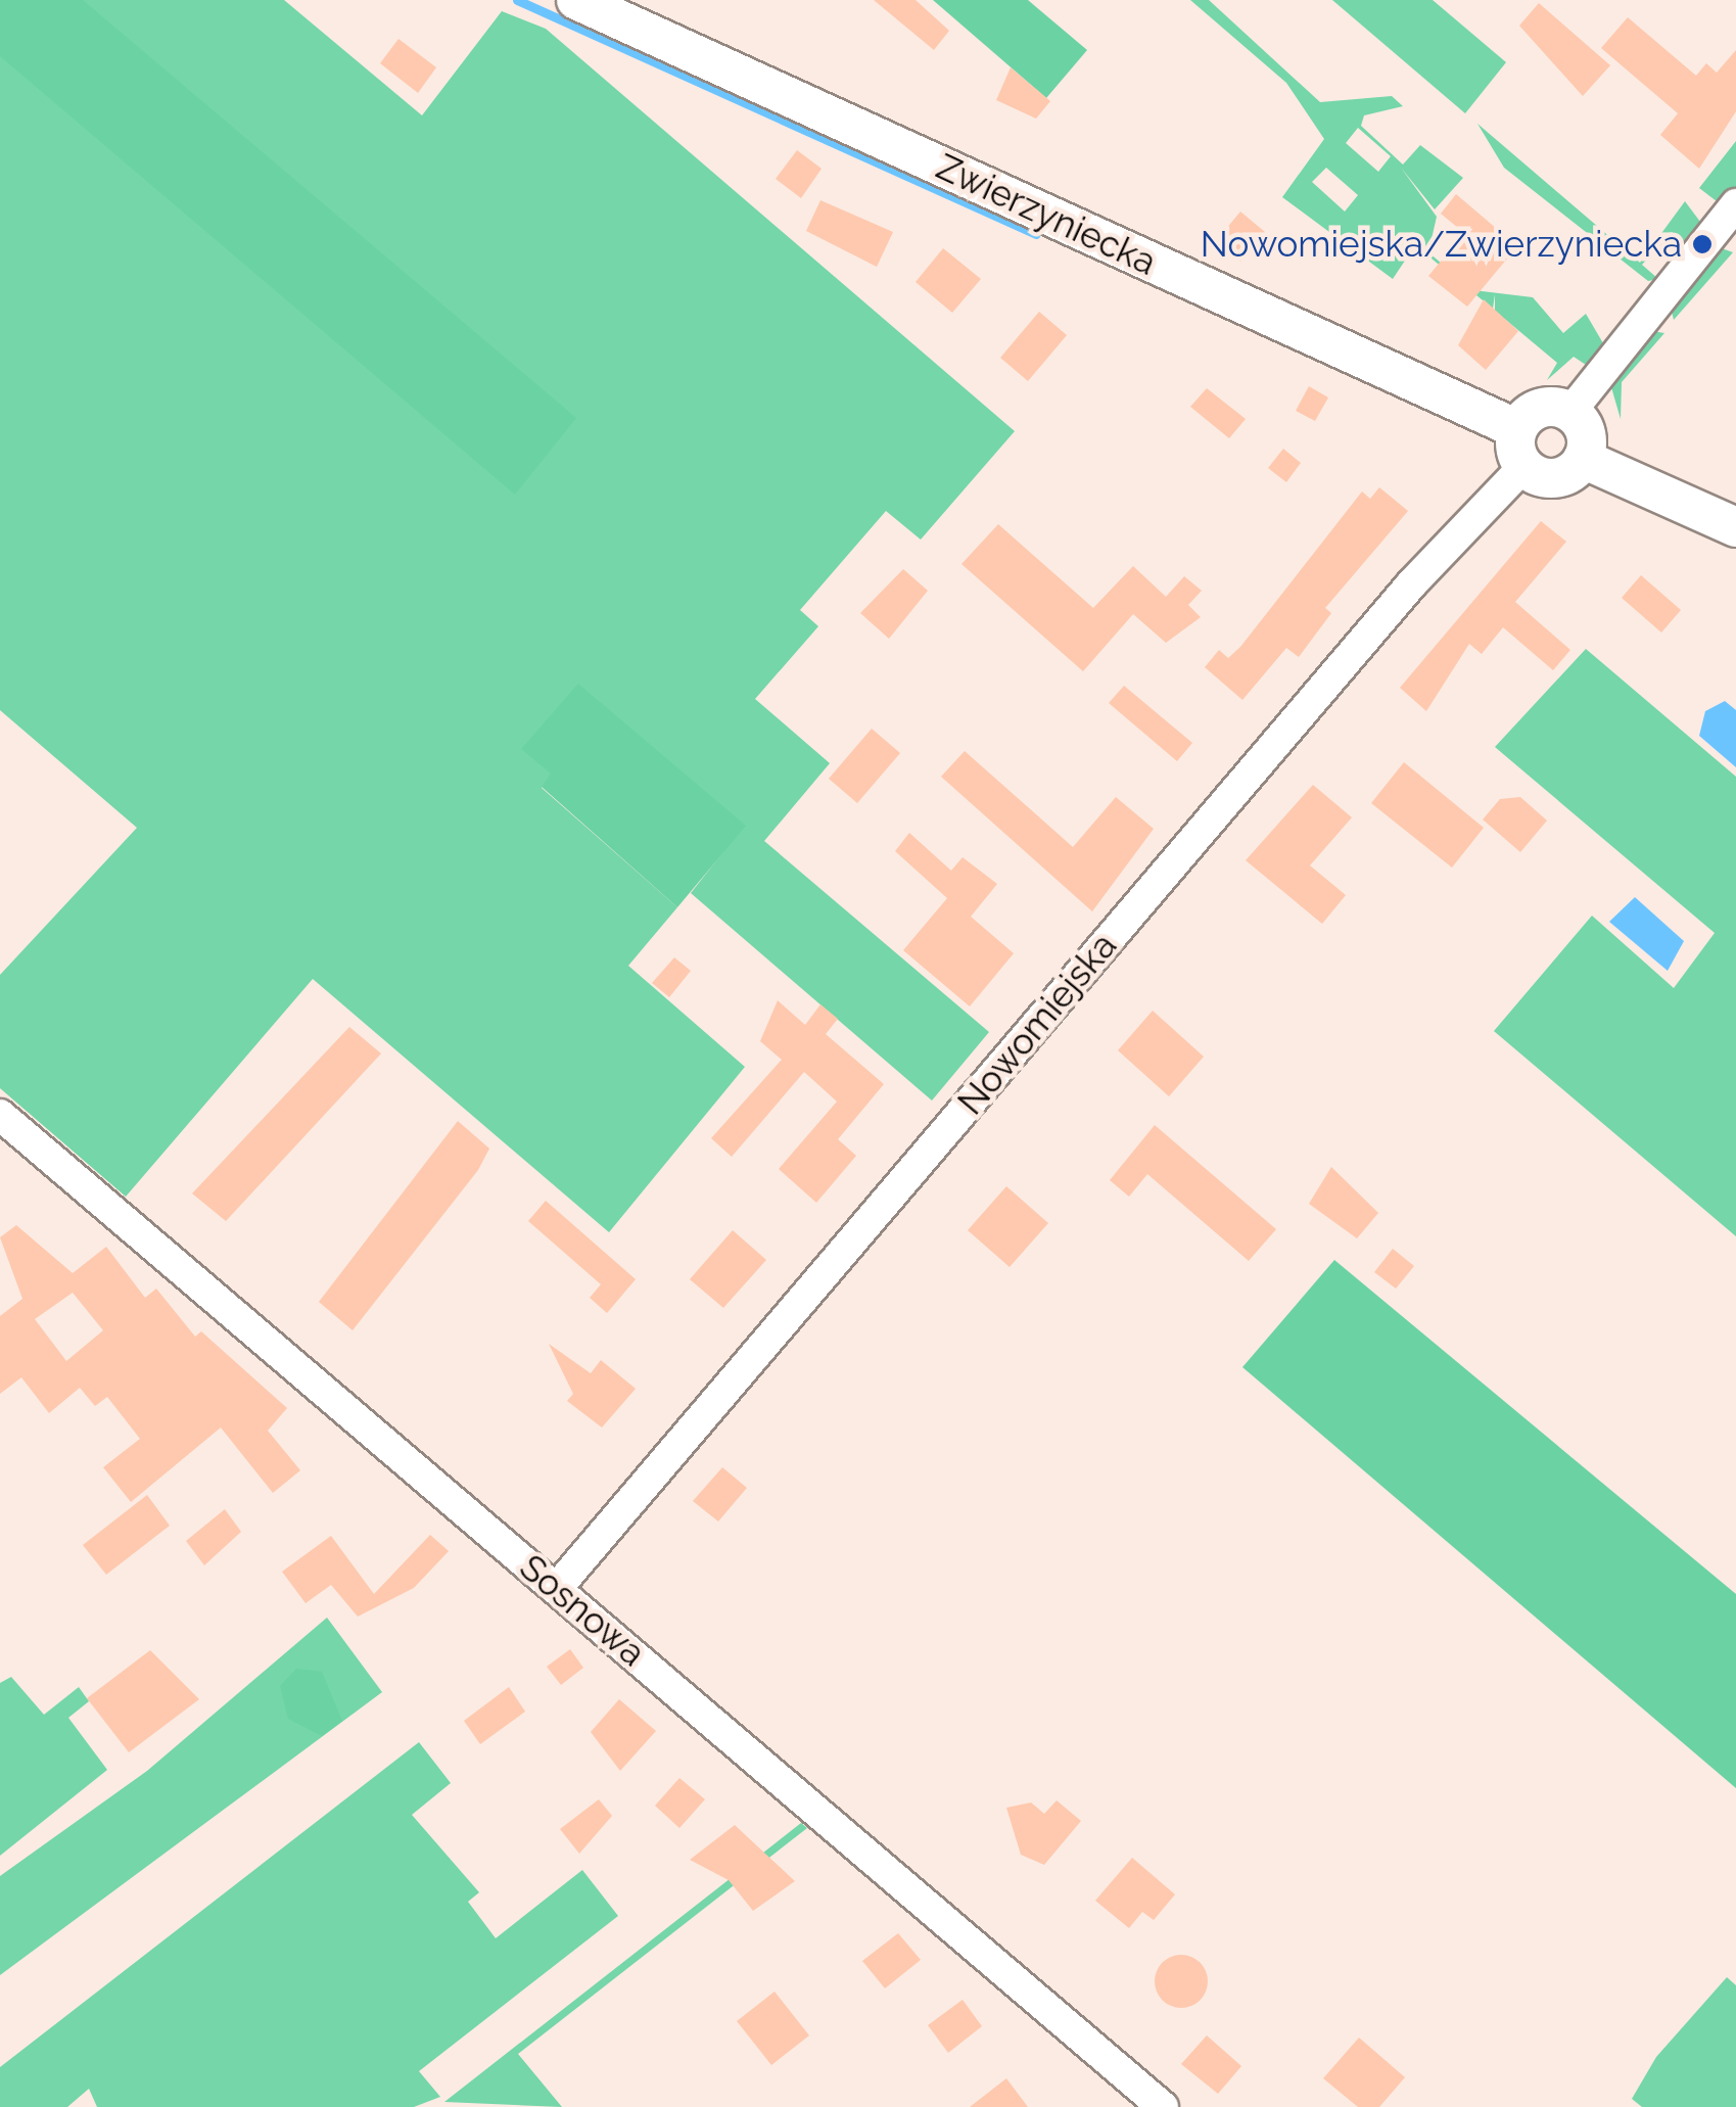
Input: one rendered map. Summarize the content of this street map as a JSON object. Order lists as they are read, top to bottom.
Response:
{
  "streets": {
    "street": ["Zwierzyniecka", "Nowomiejska", "Sosnowa"]
  },
  "crossings": [
    ["Zwierzyniecka", "Nowomiejska"],
    ["Nowomiejska", "Sosnowa"]
  ],
  "places": ["Nowomiejska/Zwierzyniecka"]
}
